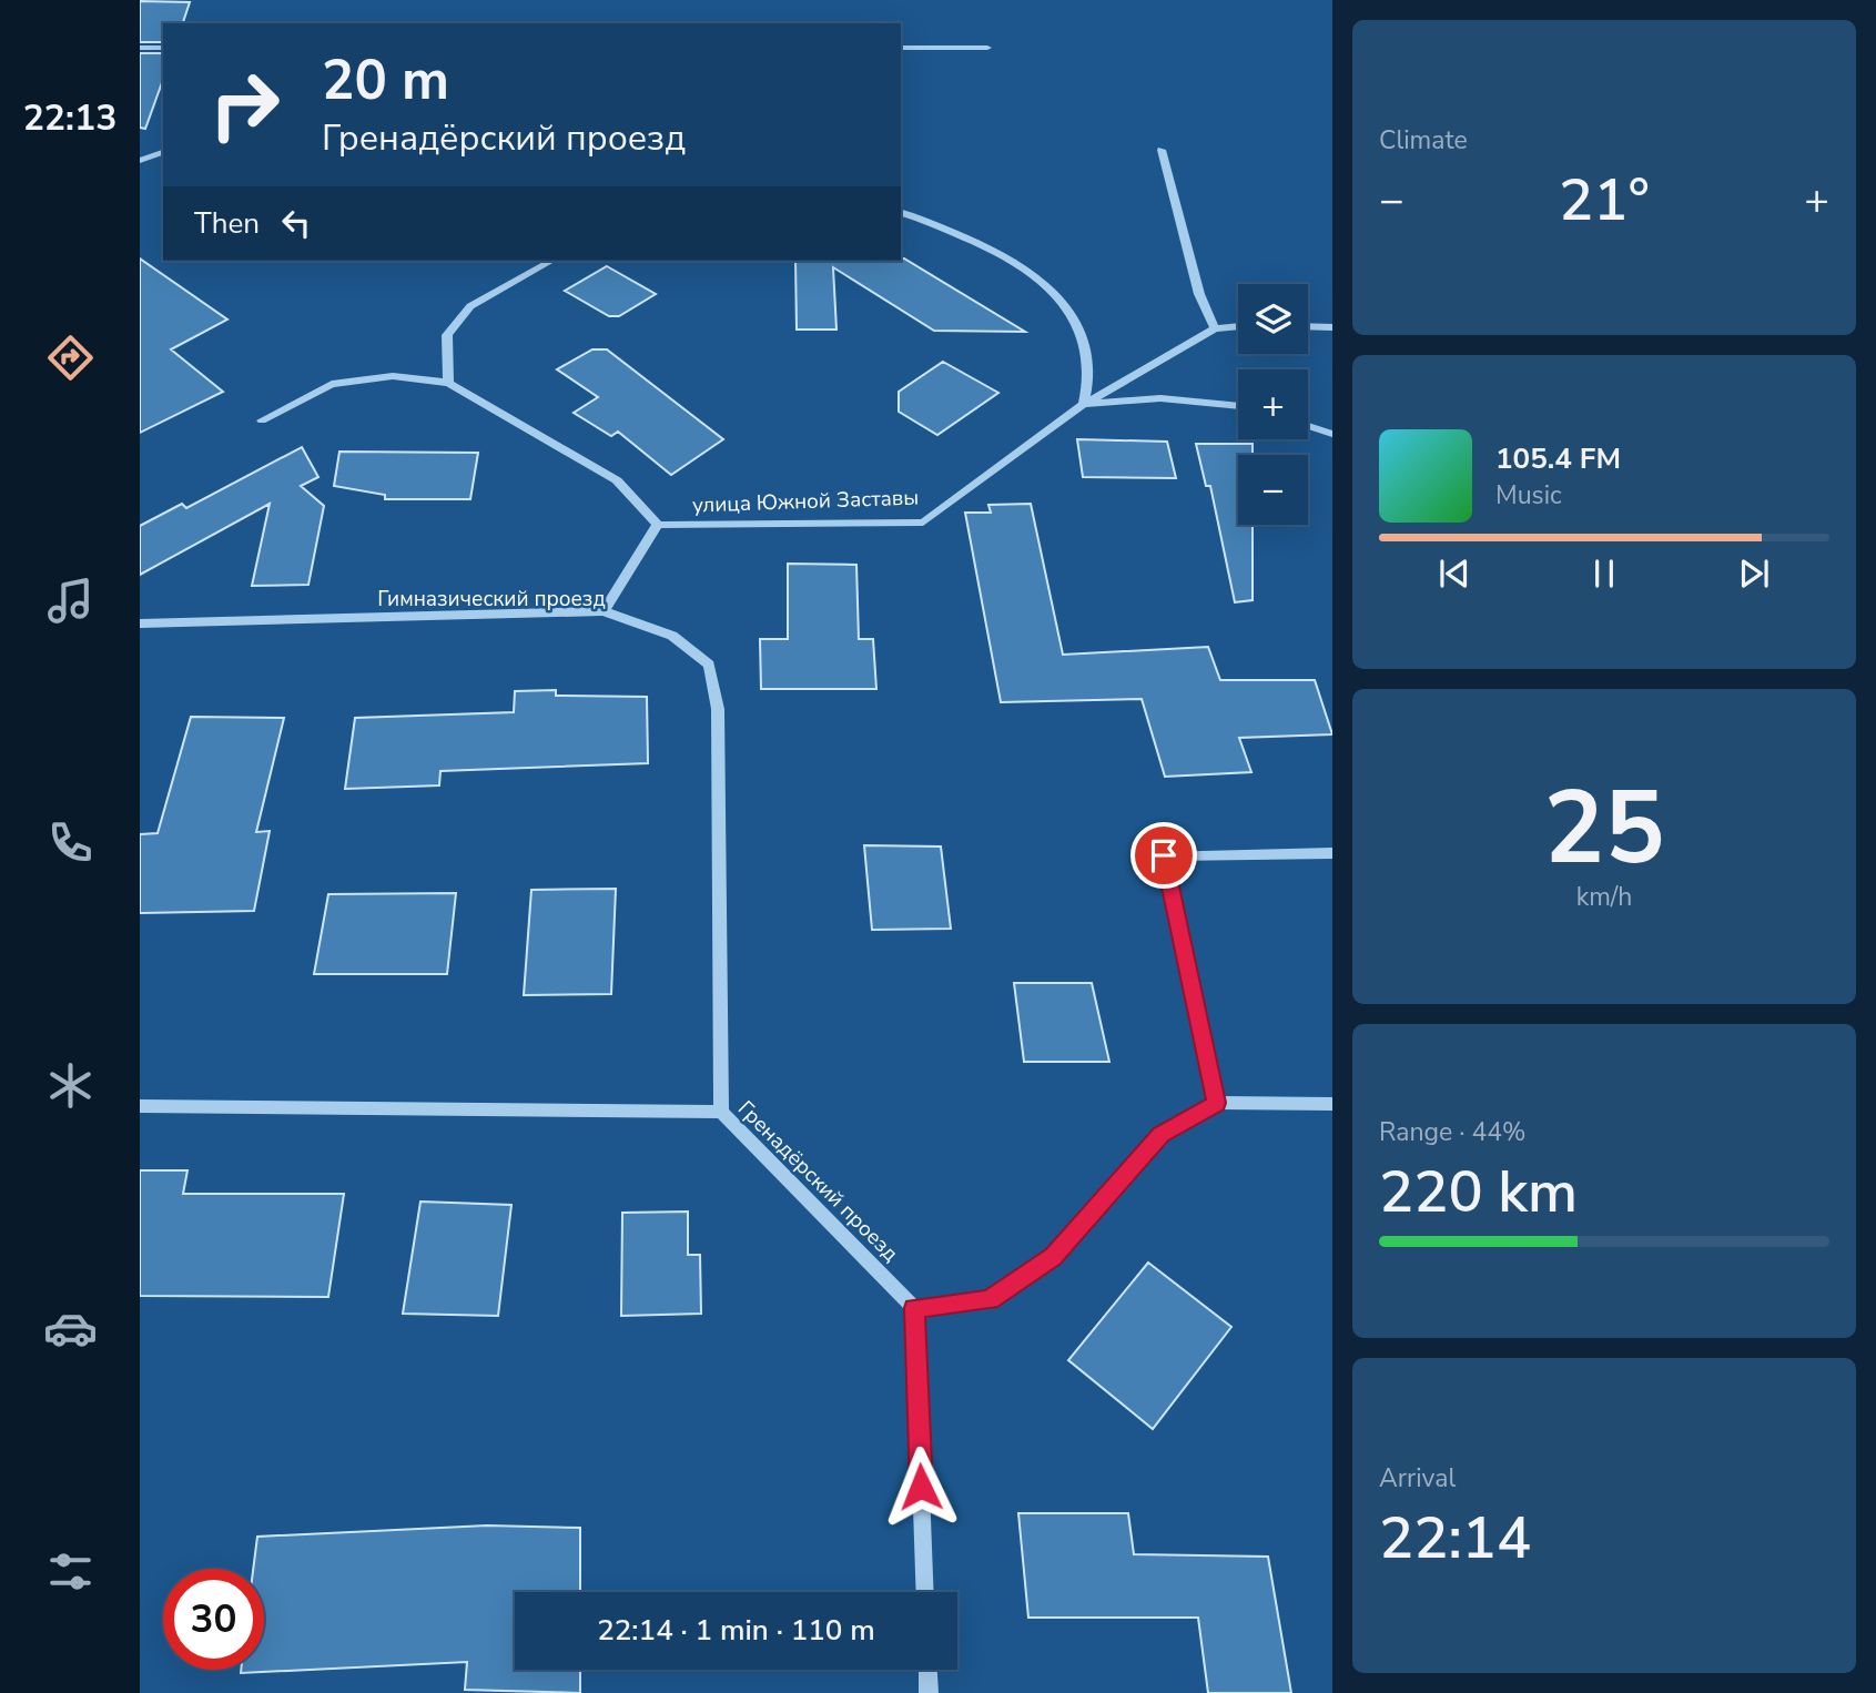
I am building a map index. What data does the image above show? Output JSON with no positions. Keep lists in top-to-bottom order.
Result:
{
  "streets": {
    "street": ["улица Южной Заставы", "Гимназический проезд", "Гренадёрский проезд"]
  },
  "crossings": [
    ["Гимназический проезд", "Гренадёрский проезд"]
  ],
  "page": {
    "tabs": "22:13",
    "tile": [
      "Climate",
      ["25", "km/h"],
      ["Range · 44%", "220 km"],
      ["Arrival", "22:14"]
    ],
    "turn": ["20 m", "Гренадёрский проезд"],
    "heat": ["−", "21°", "+"],
    "then": "Then",
    "map_buttons": ["+", "−"],
    "song": ["105.4 FM", "Music"],
    "limit": "30",
    "trip": "22:14 · 1 min · 110 m"
  }
}
